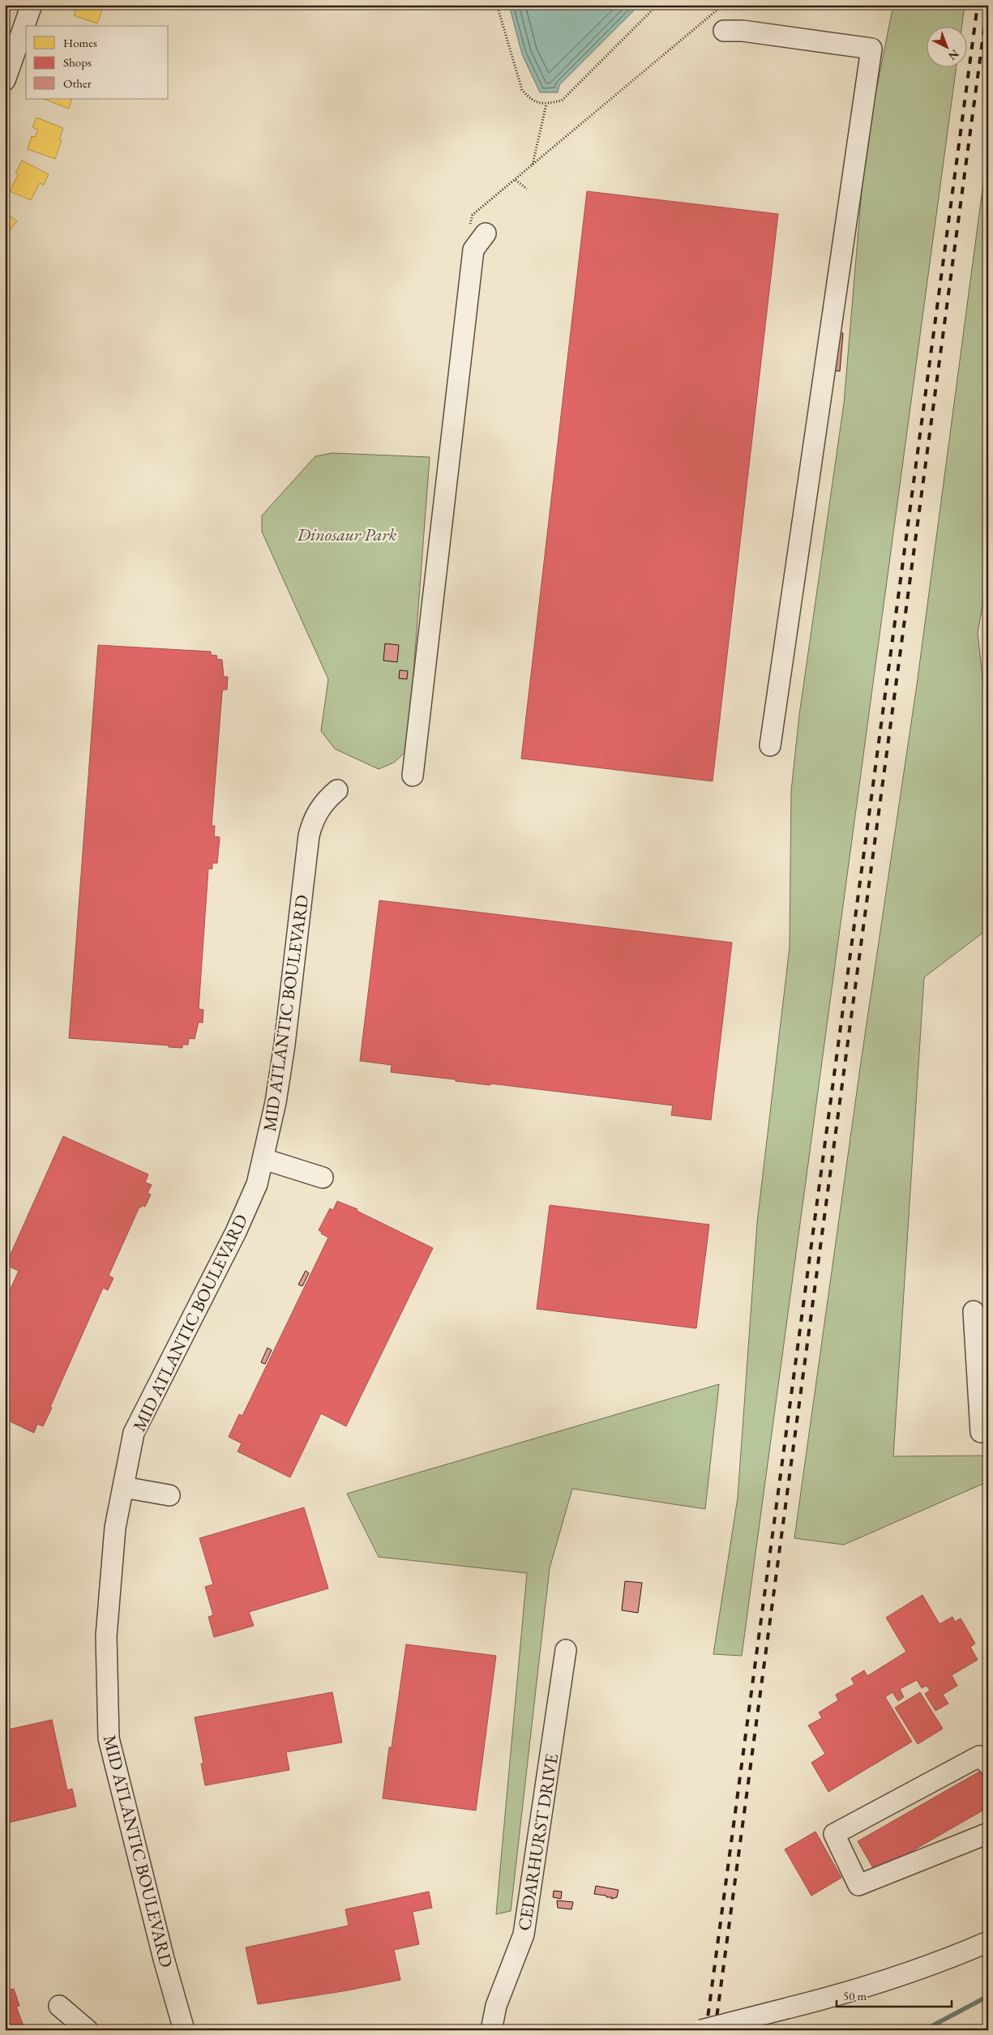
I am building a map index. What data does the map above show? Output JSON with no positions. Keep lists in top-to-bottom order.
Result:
{
  "streets": {
    "street": ["MID ATLANTIC BOULEVARD", "CEDARHURST DRIVE"]
  },
  "parks": ["Dinosaur Park"],
  "legend": ["Homes", "Shops", "Other"],
  "scale_bar": "50 m",
  "north": "bottom right"
}
